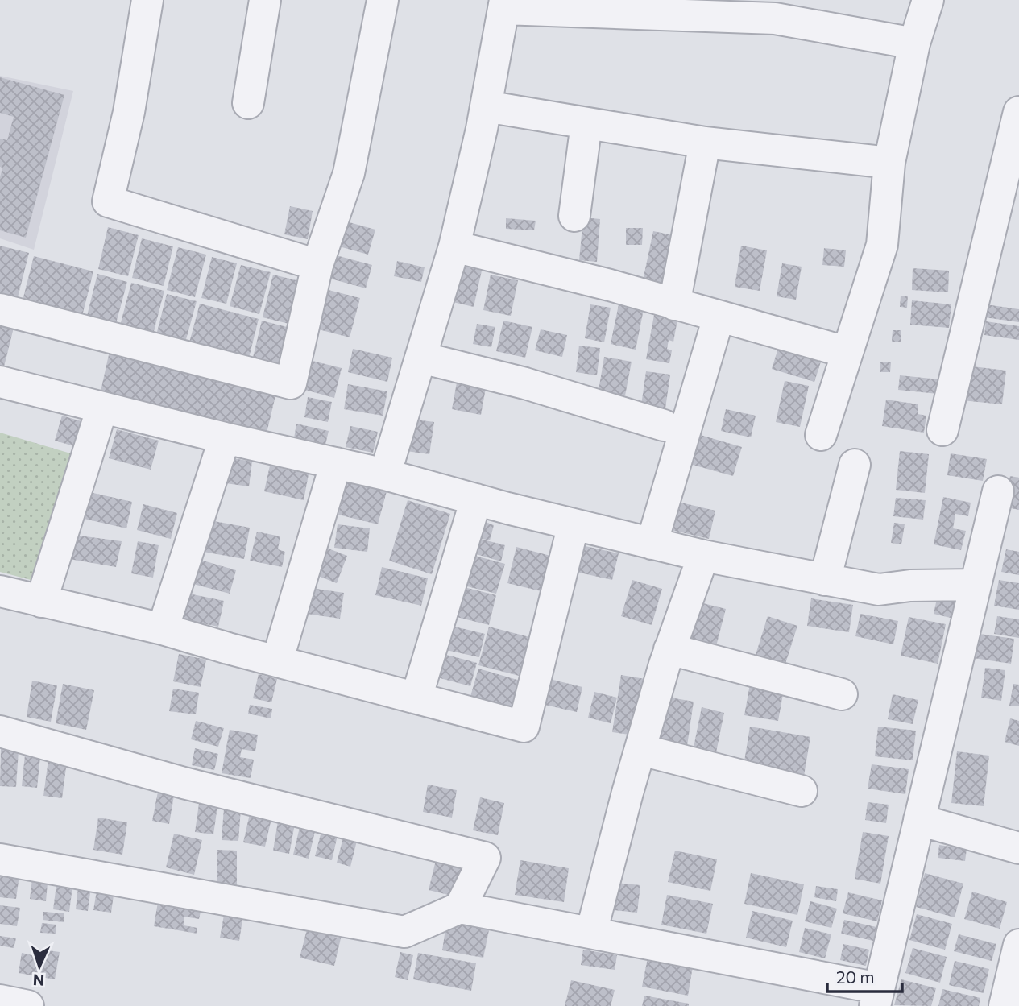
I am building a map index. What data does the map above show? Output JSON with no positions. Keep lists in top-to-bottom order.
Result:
{
  "scale_bar": "20 m",
  "north": "bottom"
}
